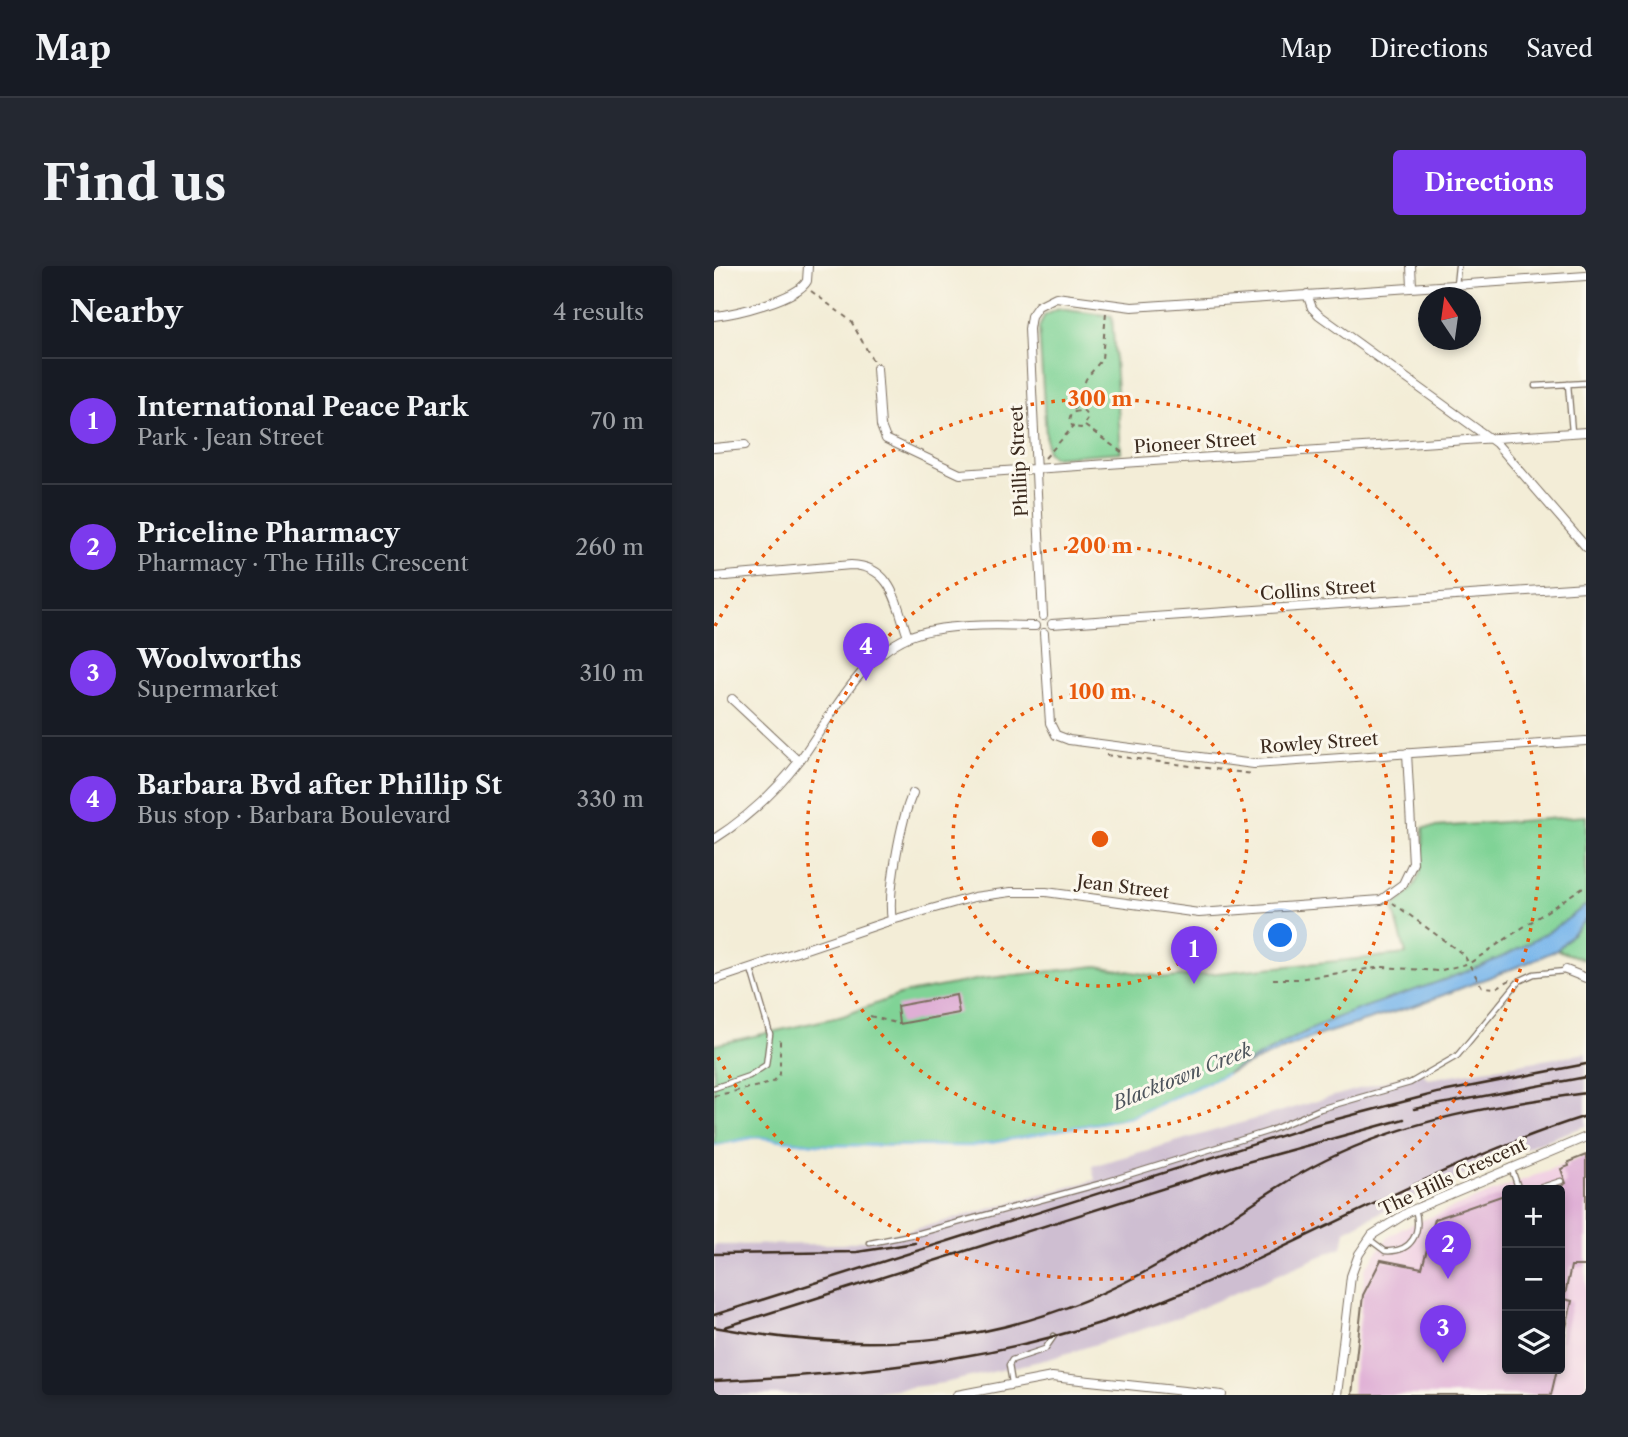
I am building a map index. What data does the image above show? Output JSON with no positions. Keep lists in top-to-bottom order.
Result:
{
  "streets": {
    "street": [
      "Pioneer Street",
      "Phillip Street",
      "Collins Street",
      "Rowley Street",
      "Jean Street",
      "The Hills Crescent"
    ]
  },
  "crossings": [
    ["Pioneer Street", "Phillip Street"],
    ["Phillip Street", "Collins Street"],
    ["Phillip Street", "Rowley Street"],
    ["Collins Street", "Rowley Street"]
  ],
  "water": ["Blacktown Creek"],
  "north": "top",
  "page": {
    "header": "Map",
    "nav": ["Map", "Directions", "Saved"],
    "buttons": "Directions",
    "title": "Find us",
    "heading": ["Nearby", "4 results"],
    "list": [
      {
        "mark": "1",
        "name": "International Peace Park",
        "note": "Park · Jean Street",
        "value": "70 m"
      },
      {
        "mark": "2",
        "name": "Priceline Pharmacy",
        "note": "Pharmacy · The Hills Crescent",
        "value": "260 m"
      },
      {
        "mark": "3",
        "name": "Woolworths",
        "note": "Supermarket",
        "value": "310 m"
      },
      {
        "mark": "4",
        "name": "Barbara Bvd after Phillip St",
        "note": "Bus stop · Barbara Boulevard",
        "value": "330 m"
      }
    ],
    "pins": [
      "4",
      "1",
      "2",
      "3"
    ],
    "map_buttons": ["+", "−"]
  },
  "rings": ["300 m", "200 m", "100 m"]
}
